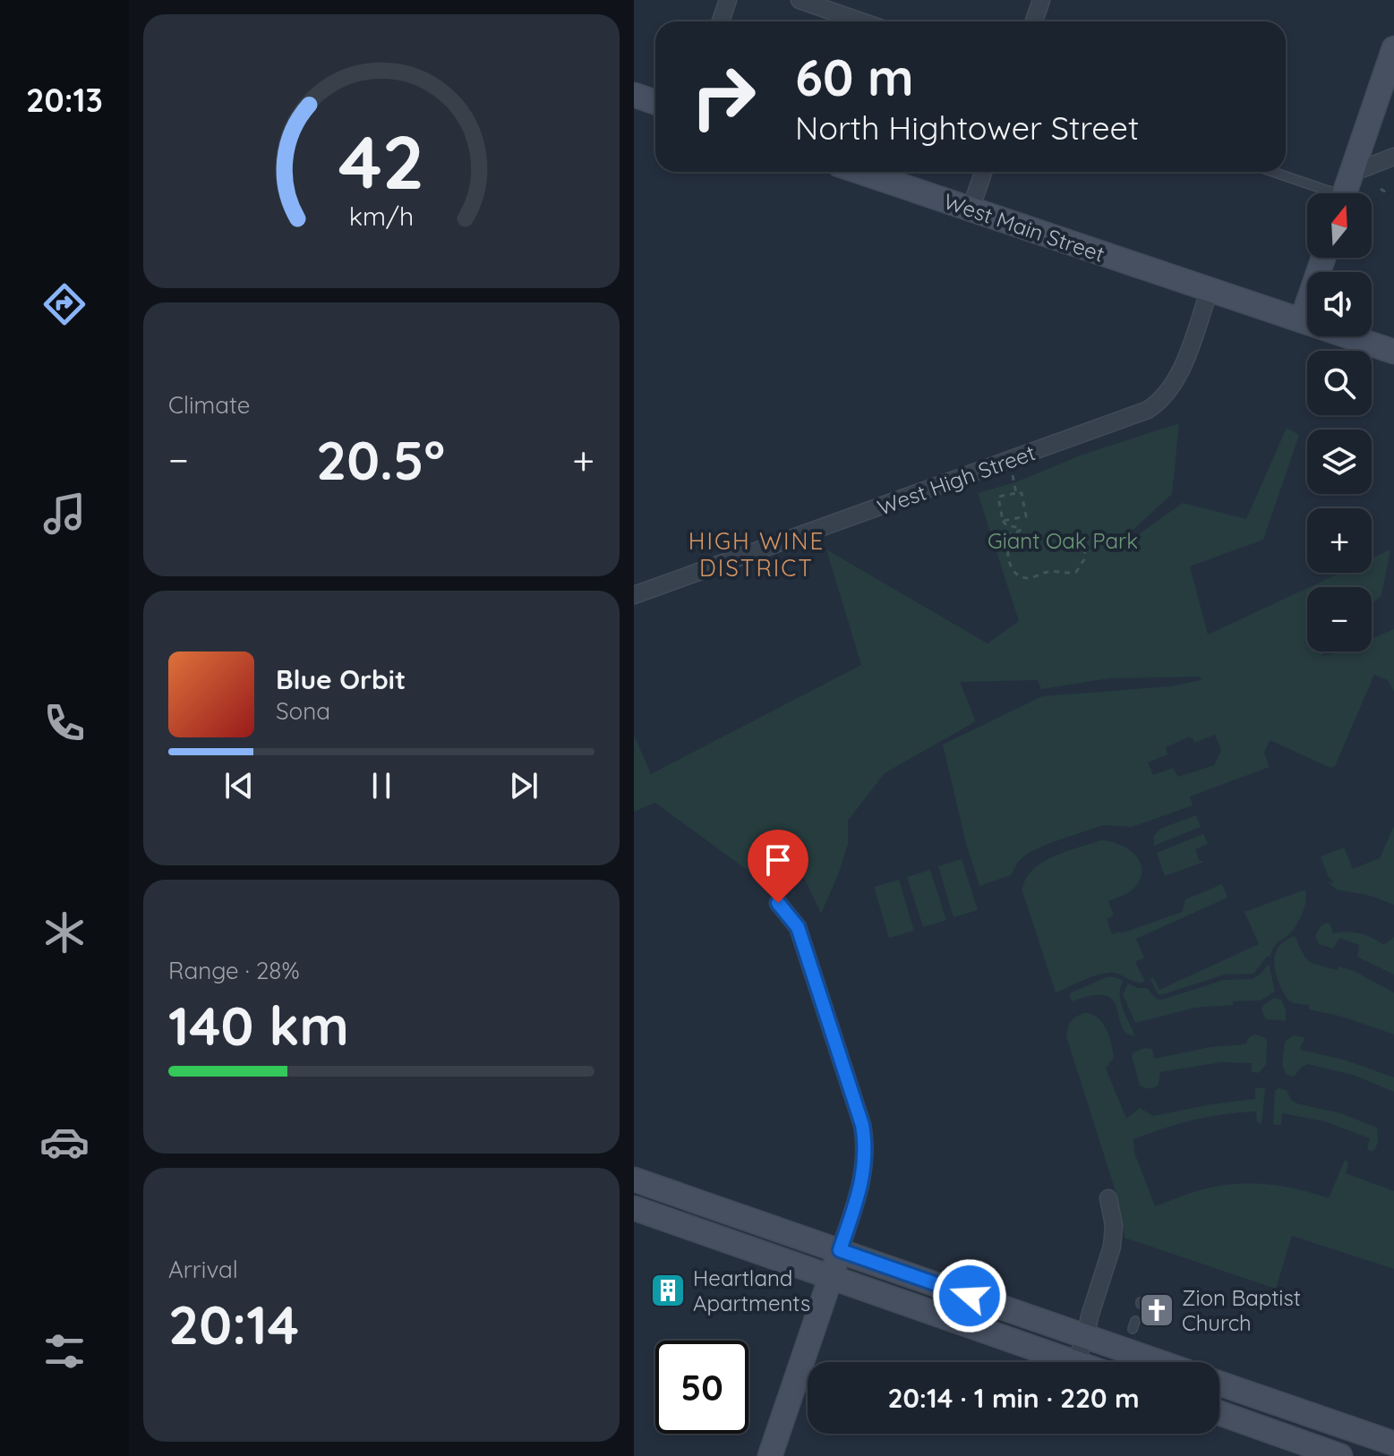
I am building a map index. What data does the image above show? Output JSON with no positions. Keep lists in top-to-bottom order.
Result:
{
  "streets": {
    "main road": ["West Main Street"],
    "street": ["West High Street"]
  },
  "crossings": [
    ["West Main Street", "West High Street"]
  ],
  "districts": ["HIGH WINE DISTRICT"],
  "parks": ["Giant Oak Park"],
  "places": {
    "building": ["Heartland Apartments"],
    "church": ["Zion Baptist Church"]
  },
  "north": "top",
  "page": {
    "tabs": "20:13",
    "turn": ["60 m", "North Hightower Street"],
    "map_buttons": ["+", "−"],
    "tile": [
      "Climate",
      ["Range · 28%", "140 km"],
      ["Arrival", "20:14"]
    ],
    "heat": ["−", "20.5°", "+"],
    "song": ["Blue Orbit", "Sona"],
    "limit": "50",
    "trip": "20:14 · 1 min · 220 m",
    "gauge": ["42", "km/h"]
  }
}
